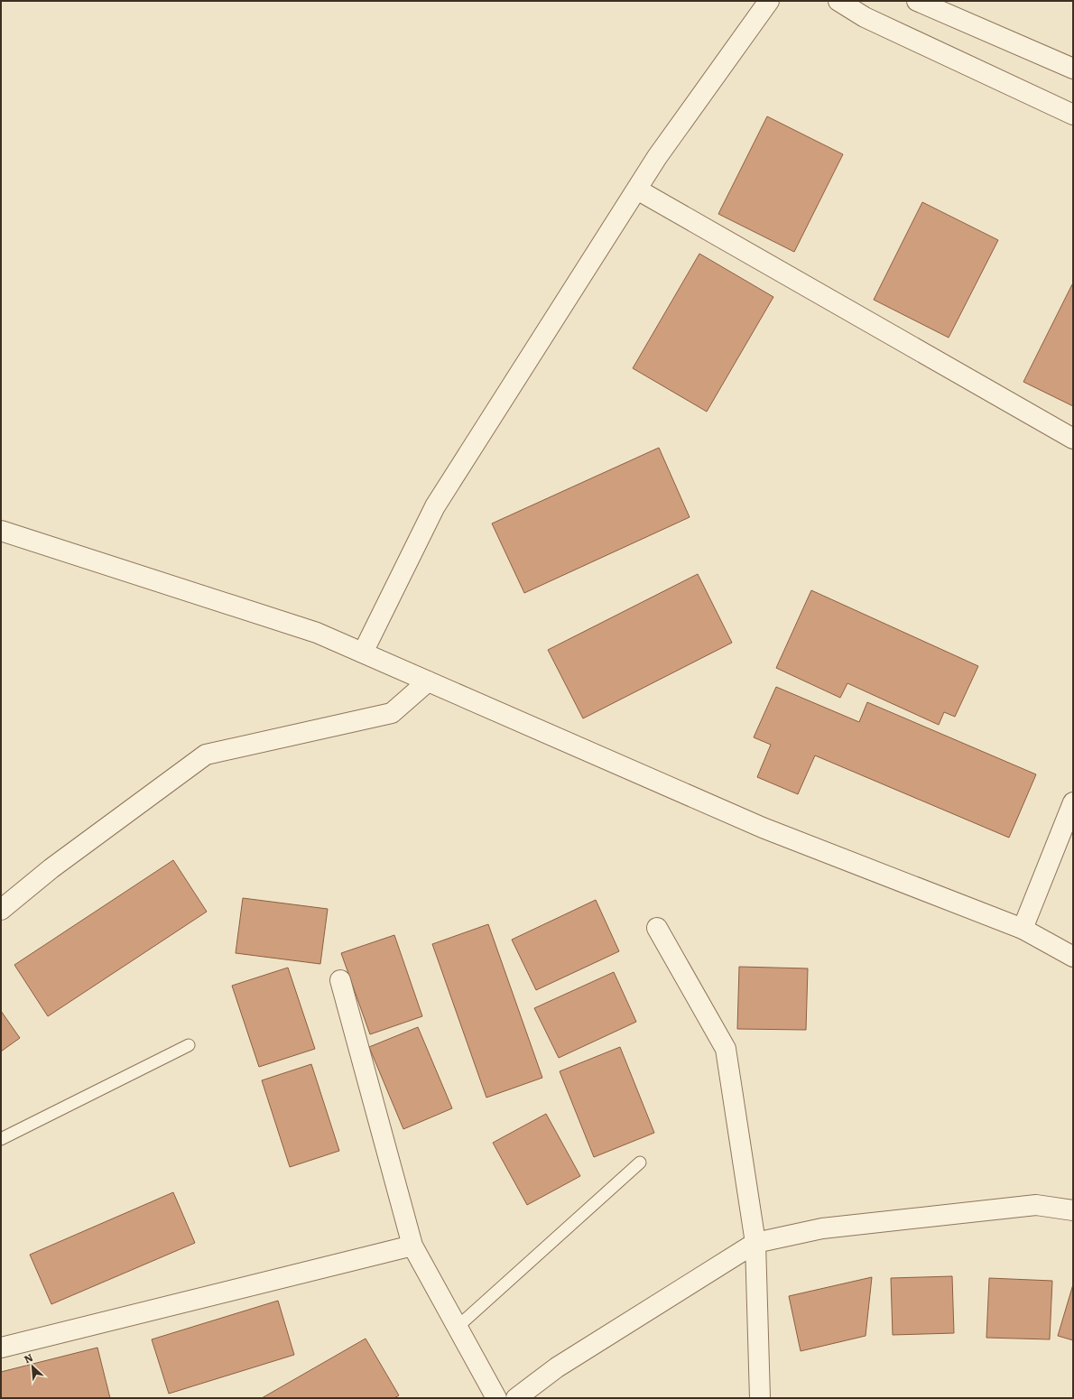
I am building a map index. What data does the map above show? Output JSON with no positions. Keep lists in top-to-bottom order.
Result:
{
  "north": "top left"
}
